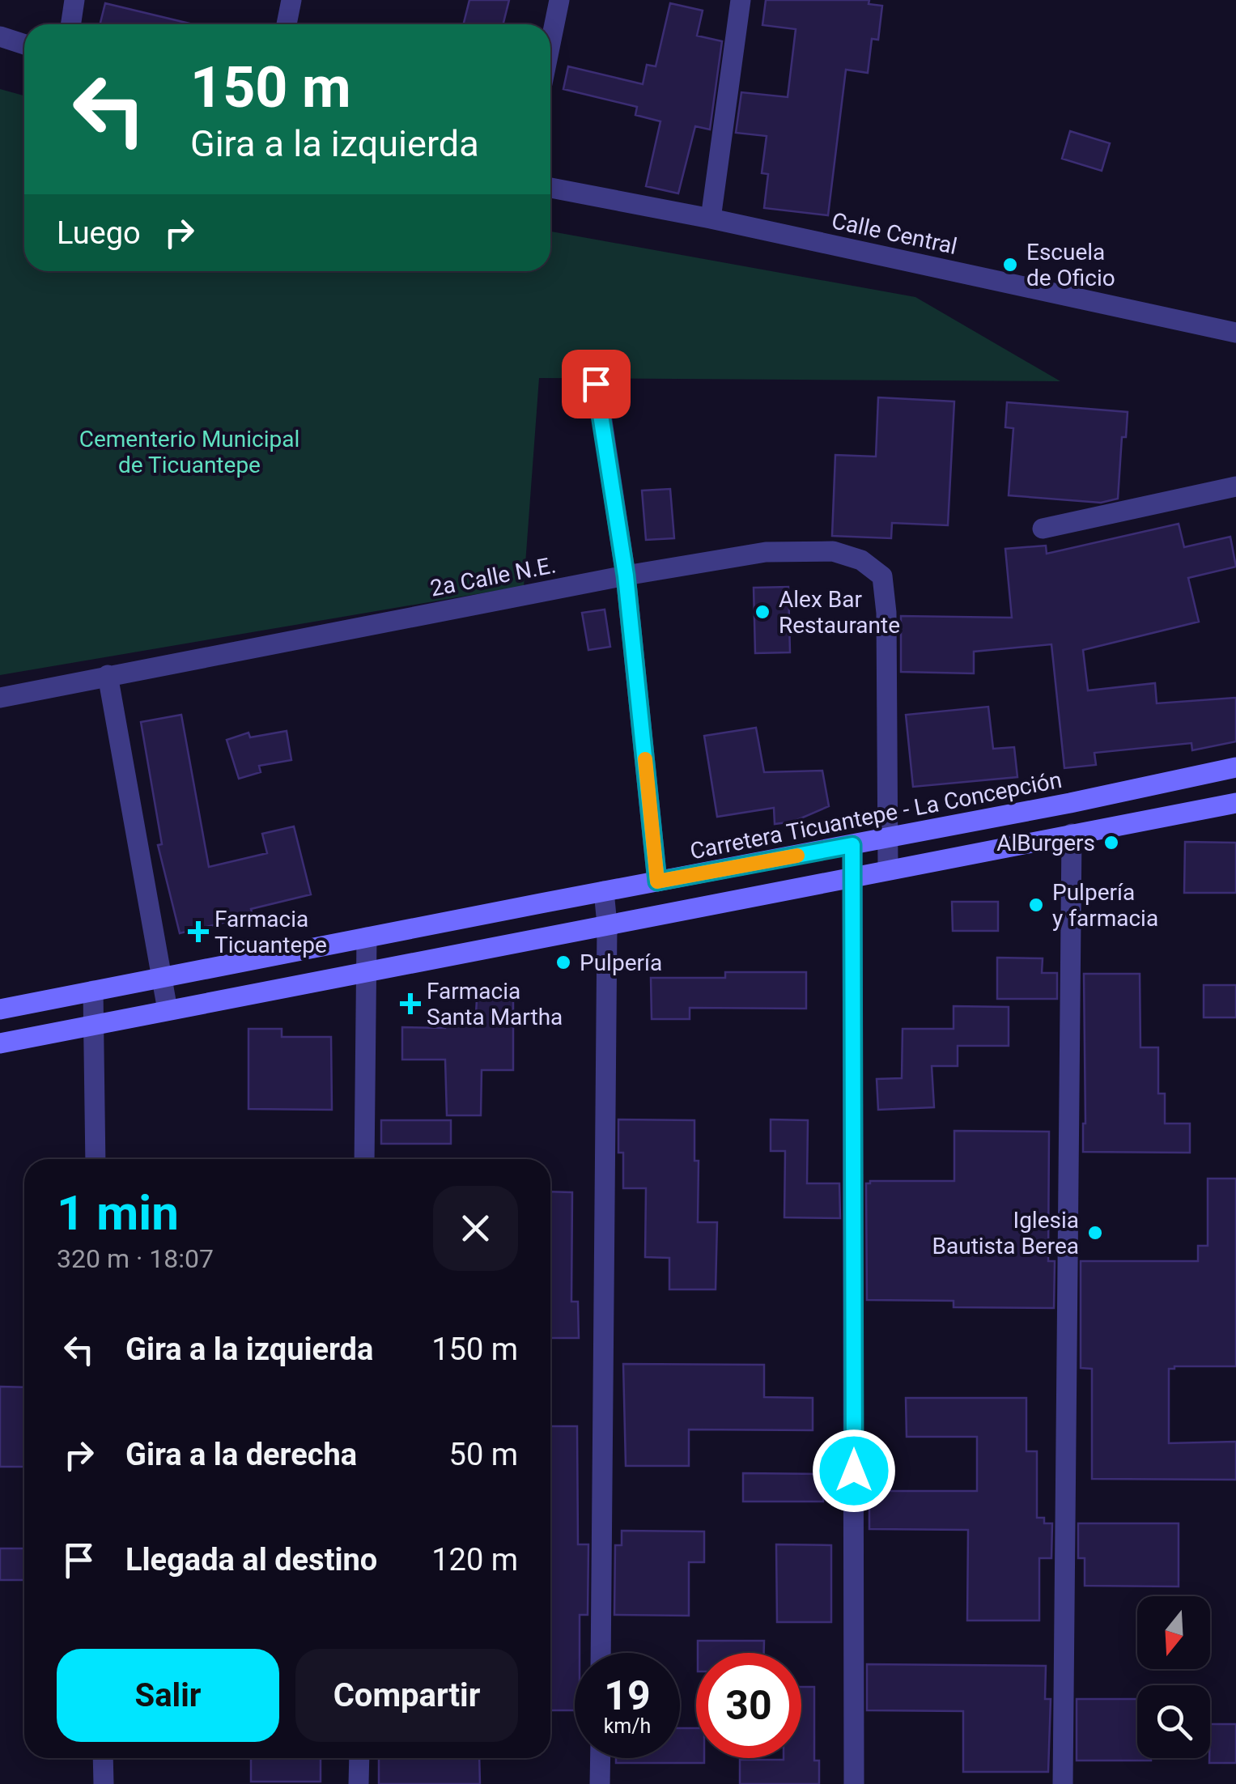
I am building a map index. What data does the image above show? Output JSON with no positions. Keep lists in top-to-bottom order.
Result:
{
  "streets": {
    "main road": ["Carretera Ticuantepe - La Concepción"],
    "street": ["Calle Central", "2a Calle N.E."]
  },
  "crossings": [
    ["2a Calle N.E.", "Carretera Ticuantepe - La Concepción"]
  ],
  "parks": ["Cementerio Municipal de Ticuantepe"],
  "places": {
    "other": [
      "Escuela de Oficio",
      "Alex Bar Restaurante",
      "AlBurgers",
      "Pulpería y farmacia",
      "Pulpería",
      "Iglesia Bautista Berea"
    ],
    "health": ["Farmacia Ticuantepe", "Farmacia Santa Martha"]
  },
  "north": "bottom",
  "page": {
    "turn": ["150 m", "Gira a la izquierda"],
    "then": "Luego",
    "heading": ["1 min", "320 m · 18:07"],
    "list": [
      {
        "name": "Gira a la izquierda",
        "value": "150 m"
      },
      {
        "name": "Gira a la derecha",
        "value": "50 m"
      },
      {
        "name": "Llegada al destino",
        "value": "120 m"
      }
    ],
    "buttons": ["Salir", "Compartir"],
    "speed": "19 km/h",
    "limit": "30"
  }
}
